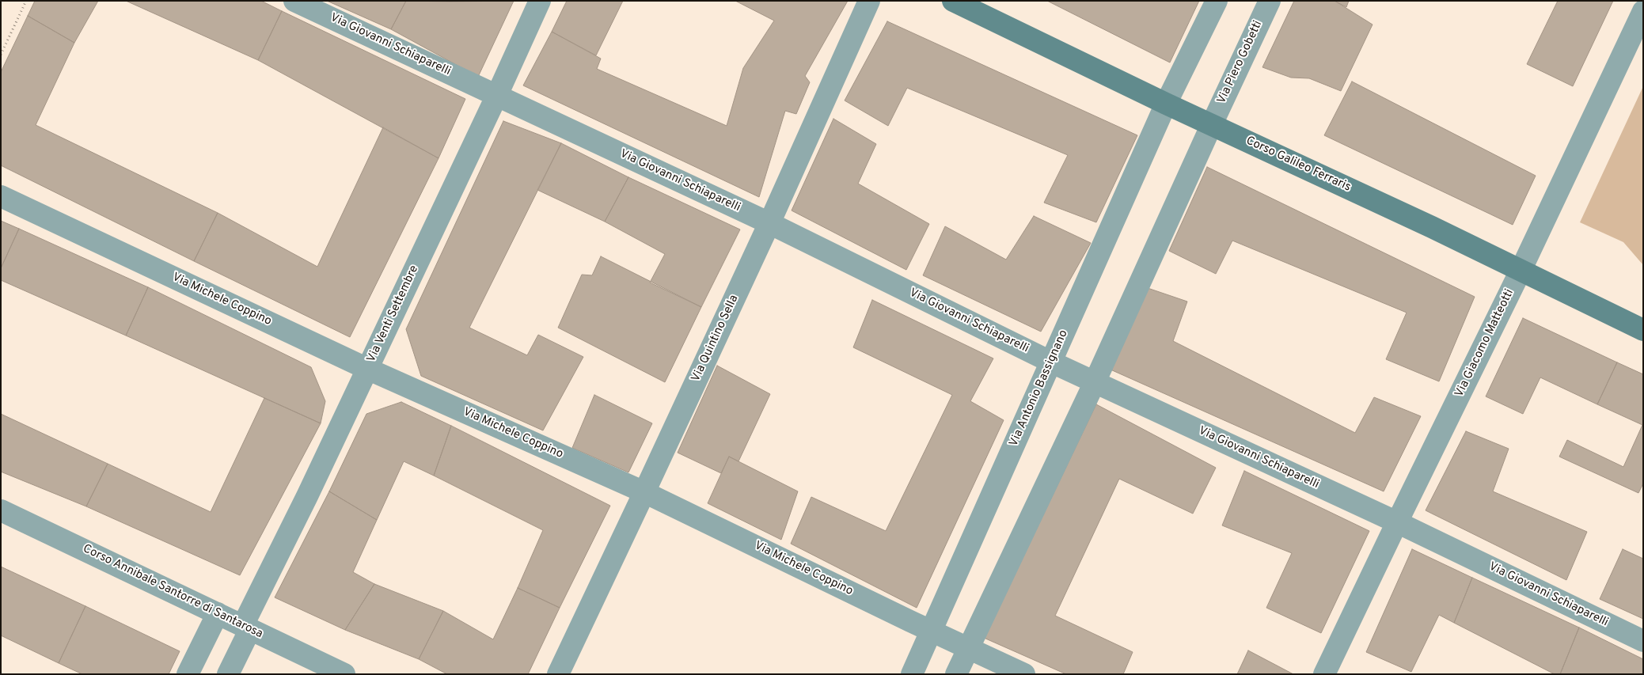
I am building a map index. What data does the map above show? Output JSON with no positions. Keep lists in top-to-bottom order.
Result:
{
  "streets": {
    "street": [
      "Via Giovanni Schiaparelli",
      "Via Piero Gobetti",
      "Corso Galileo Ferraris",
      "Via Michele Coppino",
      "Via Venti Settembre",
      "Via Quintino Sella",
      "Via Giacomo Matteotti",
      "Via Antonio Bassignano",
      "Corso Annibale Santorre di Santarosa"
    ]
  },
  "crossings": [
    ["Via Giovanni Schiaparelli", "Via Venti Settembre"],
    ["Via Giovanni Schiaparelli", "Via Quintino Sella"],
    ["Via Giovanni Schiaparelli", "Via Giacomo Matteotti"],
    ["Via Giovanni Schiaparelli", "Via Antonio Bassignano"],
    ["Via Piero Gobetti", "Corso Galileo Ferraris"],
    ["Corso Galileo Ferraris", "Via Giacomo Matteotti"],
    ["Corso Galileo Ferraris", "Via Antonio Bassignano"],
    ["Via Michele Coppino", "Via Venti Settembre"],
    ["Via Michele Coppino", "Via Quintino Sella"],
    ["Via Michele Coppino", "Via Antonio Bassignano"],
    ["Via Venti Settembre", "Corso Annibale Santorre di Santarosa"]
  ]
}
